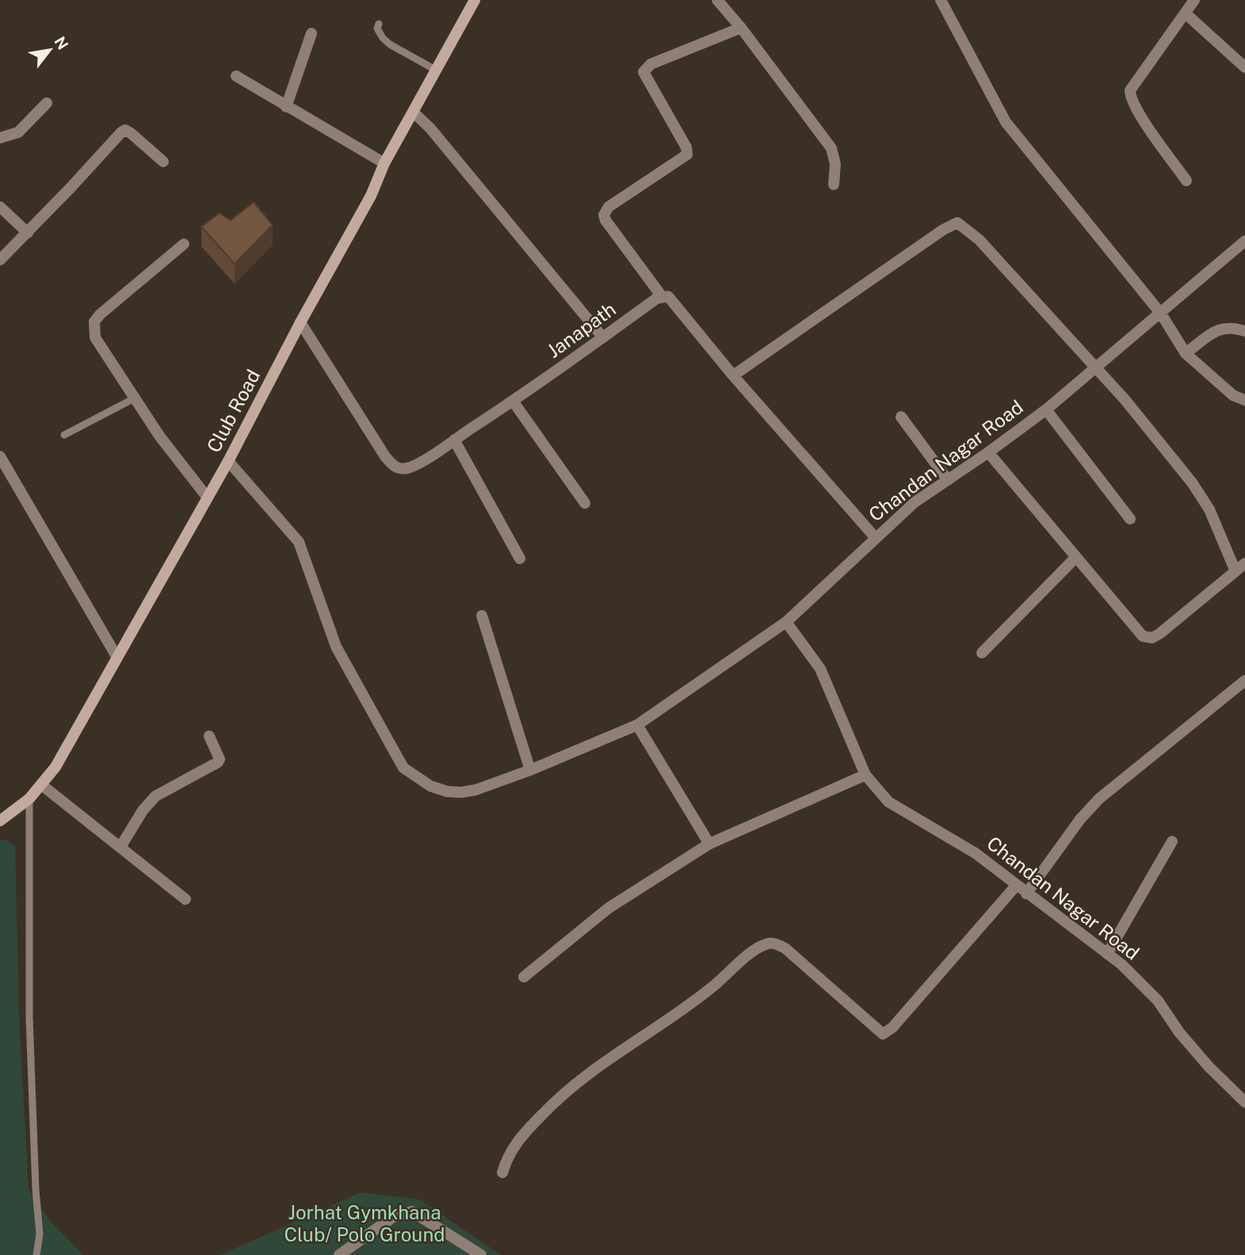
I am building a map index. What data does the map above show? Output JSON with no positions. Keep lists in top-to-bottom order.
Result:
{
  "streets": {
    "street": ["Janapath", "Club Road", "Chandan Nagar Road"]
  },
  "crossings": [
    ["Janapath", "Club Road"]
  ],
  "parks": ["Jorhat Gymkhana Club/ Polo Ground"],
  "north": "top right"
}
